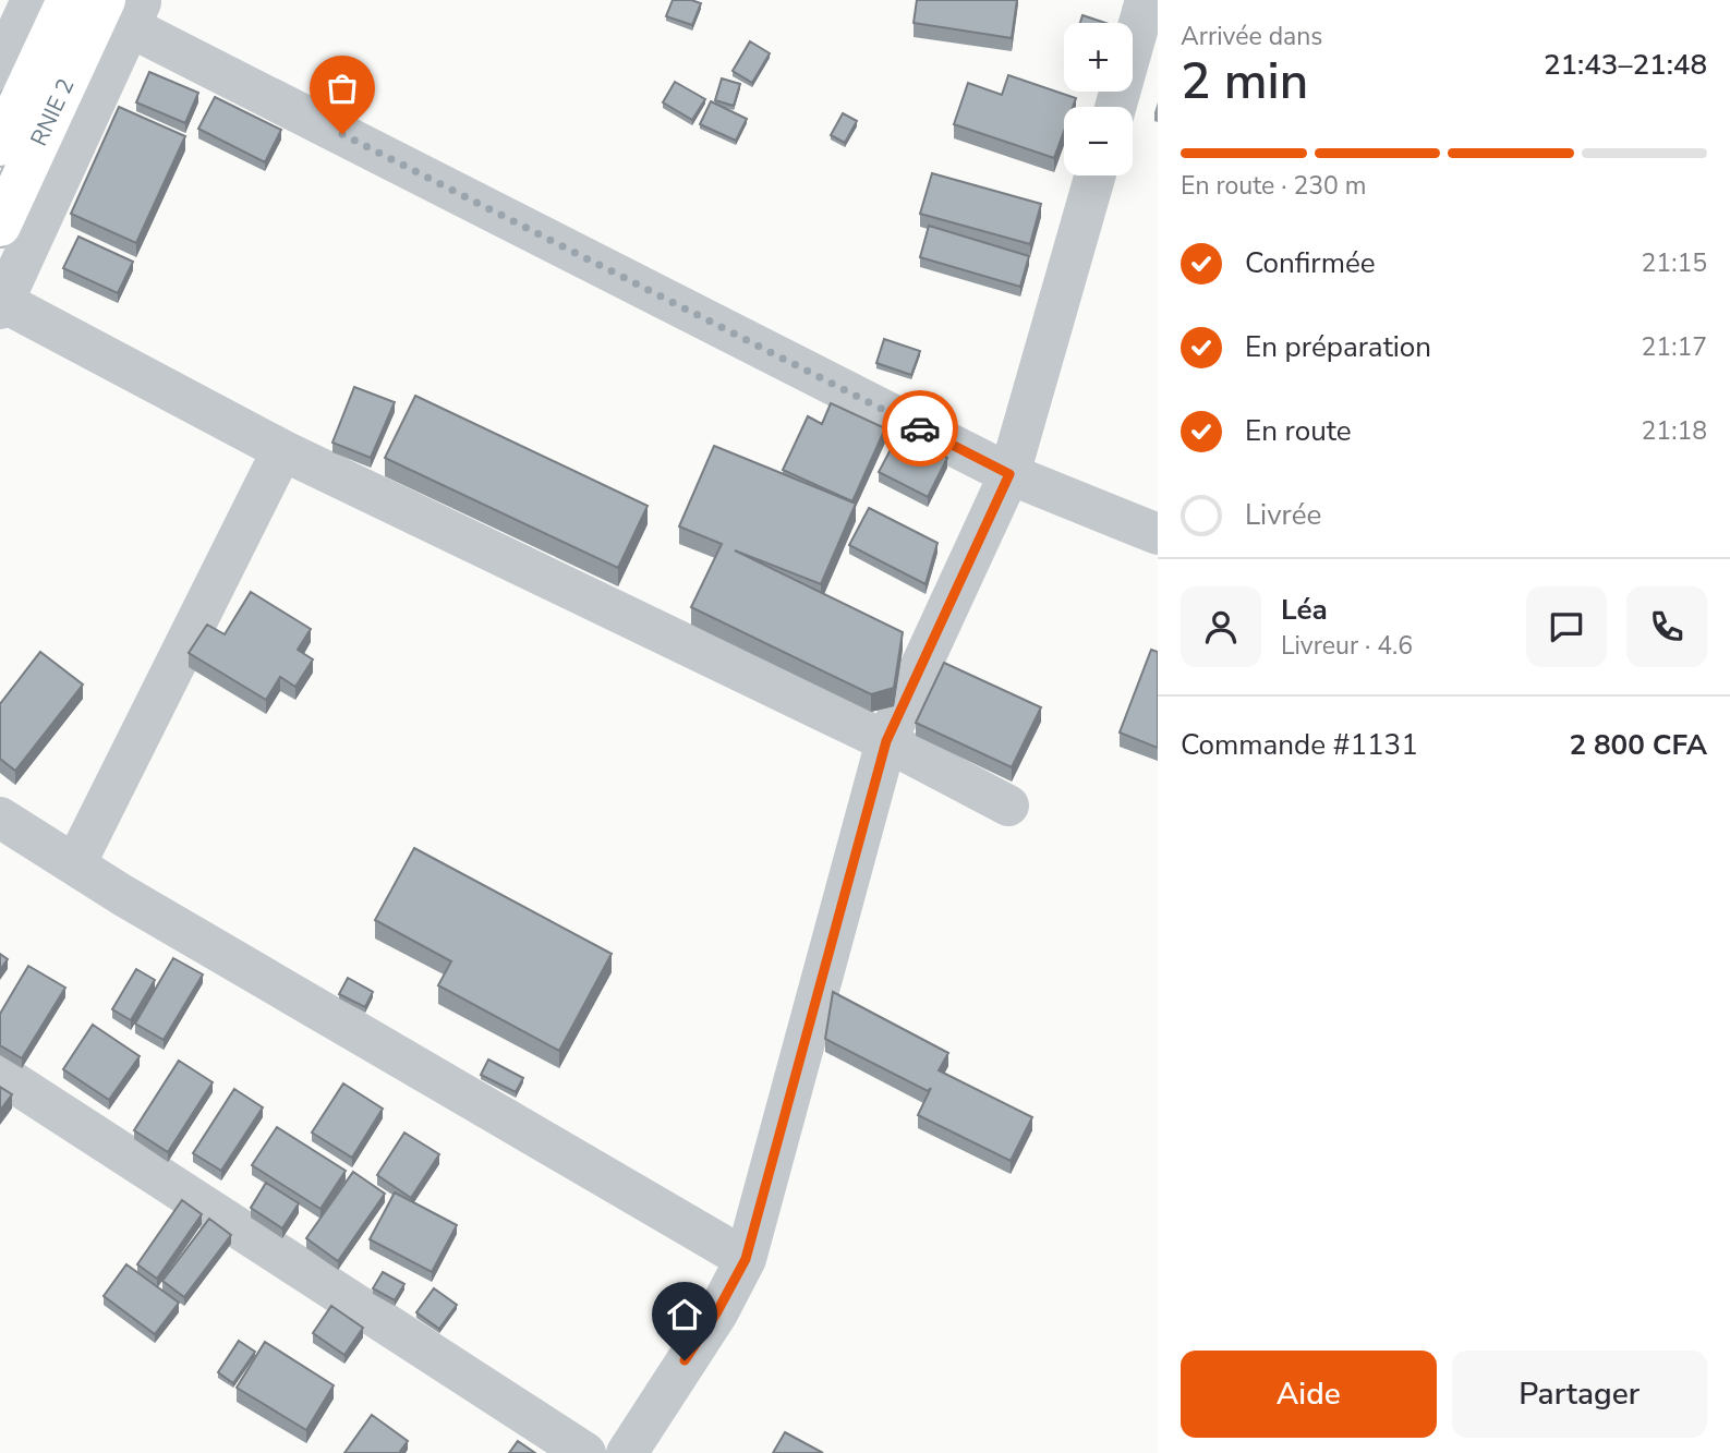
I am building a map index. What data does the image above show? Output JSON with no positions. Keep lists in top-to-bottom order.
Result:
{
  "streets": {
    "highway": ["RNIE 2"]
  },
  "page": {
    "heading": ["2 min", "Arrivée dans", "21:43–21:48"],
    "panel": [
      "Léa",
      "Livreur · 4.6",
      "Commande #1131",
      "2 800 CFA"
    ],
    "map_buttons": ["+", "−"],
    "bar": "En route · 230 m",
    "list": [
      ["Confirmée", "21:15"],
      ["En préparation", "21:17"],
      ["En route", "21:18"],
      "Livrée"
    ],
    "buttons": ["Aide", "Partager"]
  }
}
